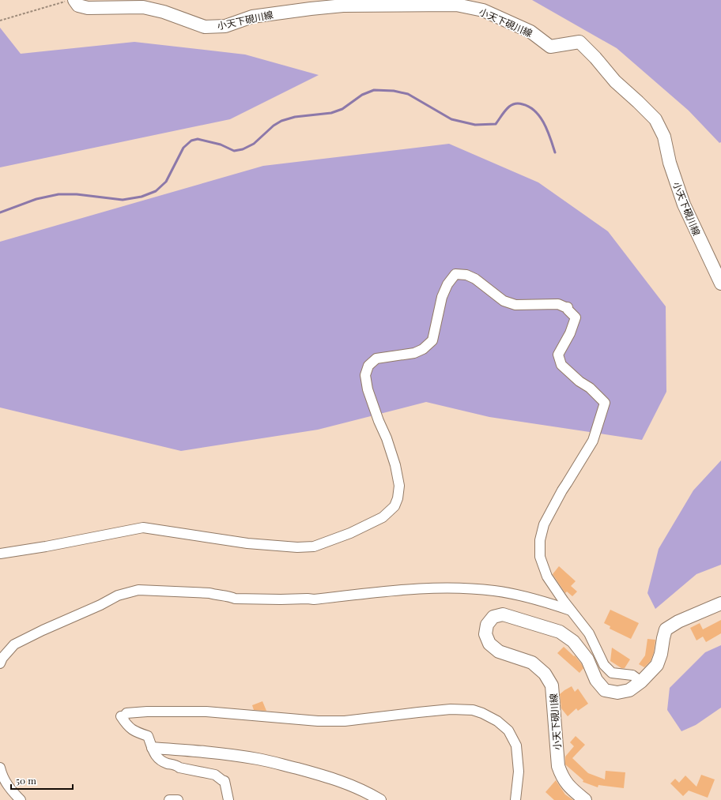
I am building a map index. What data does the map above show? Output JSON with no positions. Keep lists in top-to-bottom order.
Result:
{
  "streets": {
    "main road": ["小天下硯川線"]
  },
  "scale_bar": "50 m"
}
